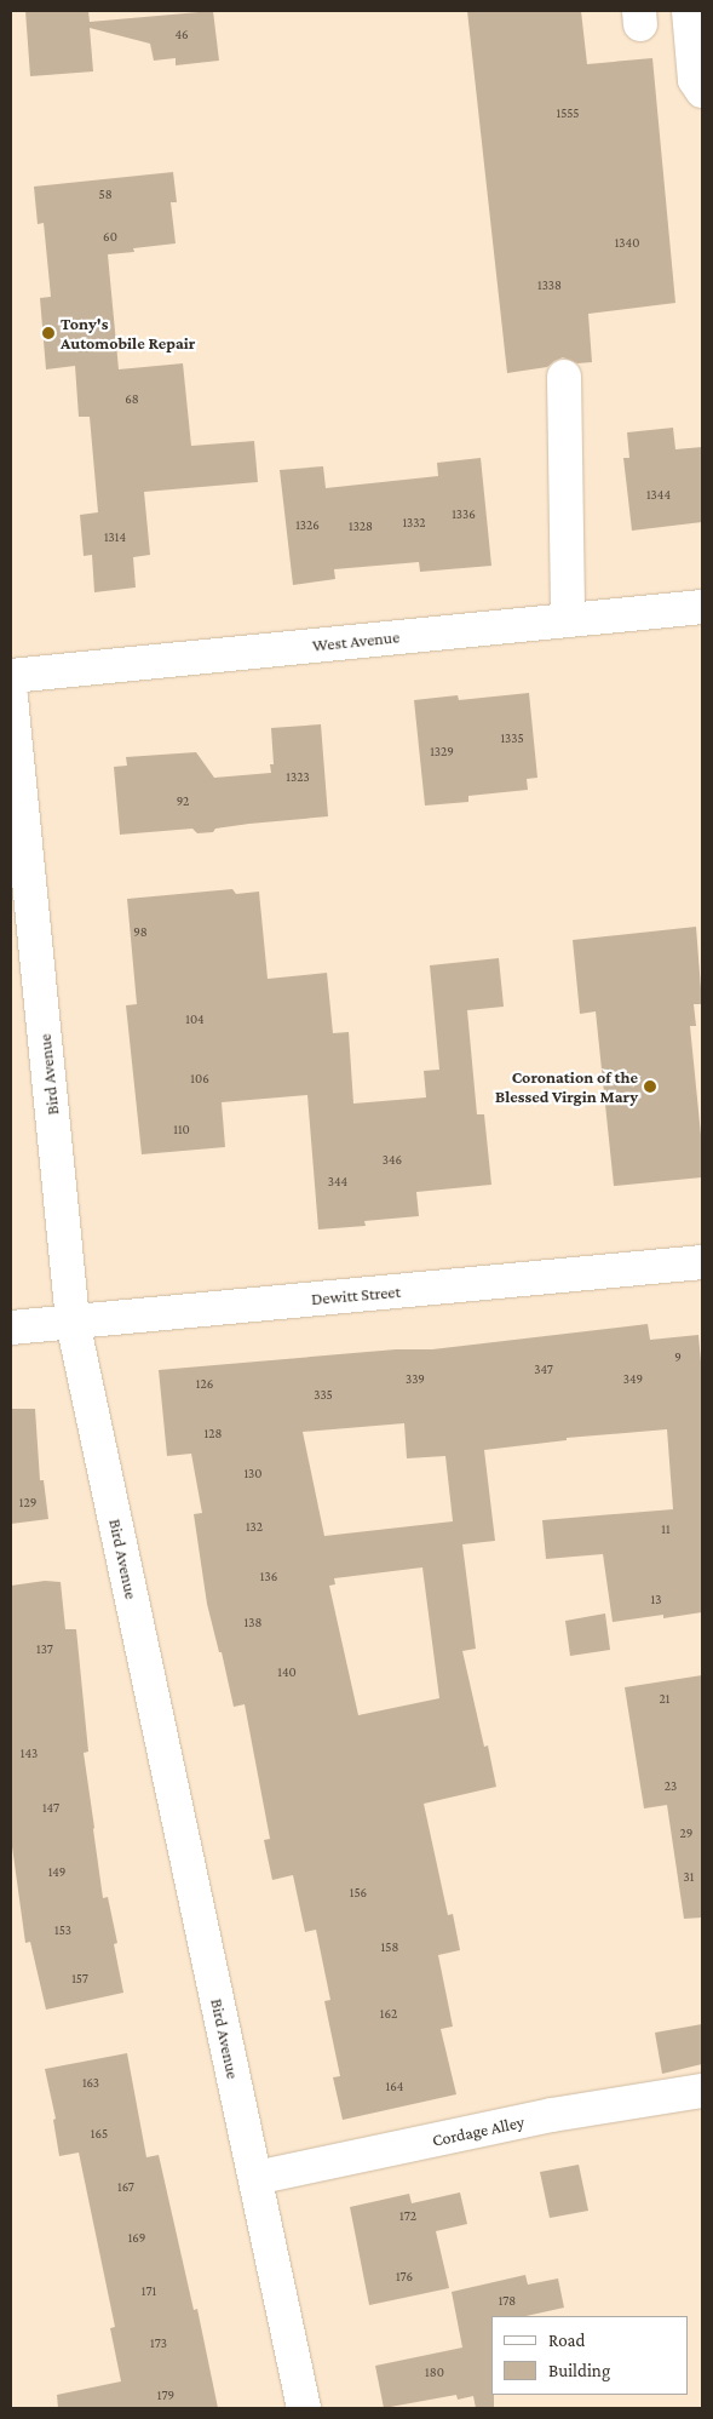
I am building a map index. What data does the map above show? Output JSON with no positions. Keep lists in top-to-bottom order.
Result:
{
  "streets": {
    "street": [
      "West Avenue",
      "Bird Avenue",
      "Dewitt Street",
      "Cordage Alley"
    ]
  },
  "crossings": [
    ["Bird Avenue", "Dewitt Street"],
    ["Bird Avenue", "Cordage Alley"]
  ],
  "places": ["Tony's Automobile Repair", "Coronation of the Blessed Virgin Mary"],
  "house_numbers": [
    "46",
    "1555",
    "58",
    "60",
    "1340",
    "1338",
    "68",
    "1344",
    "1336",
    "1332",
    "1326",
    "1328",
    "1314",
    "1335",
    "1329",
    "1323",
    "92",
    "98",
    "104",
    "106",
    "110",
    "346",
    "344",
    "9",
    "347",
    "339",
    "349",
    "126",
    "335",
    "128",
    "130",
    "129",
    "132",
    "11",
    "136",
    "13",
    "138",
    "137",
    "140",
    "21",
    "143",
    "23",
    "147",
    "29",
    "149",
    "31",
    "156",
    "153",
    "158",
    "157",
    "162",
    "163",
    "164",
    "165",
    "167",
    "172",
    "169",
    "176",
    "171",
    "178",
    "173",
    "180",
    "179"
  ],
  "legend": ["Road", "Building"]
}
